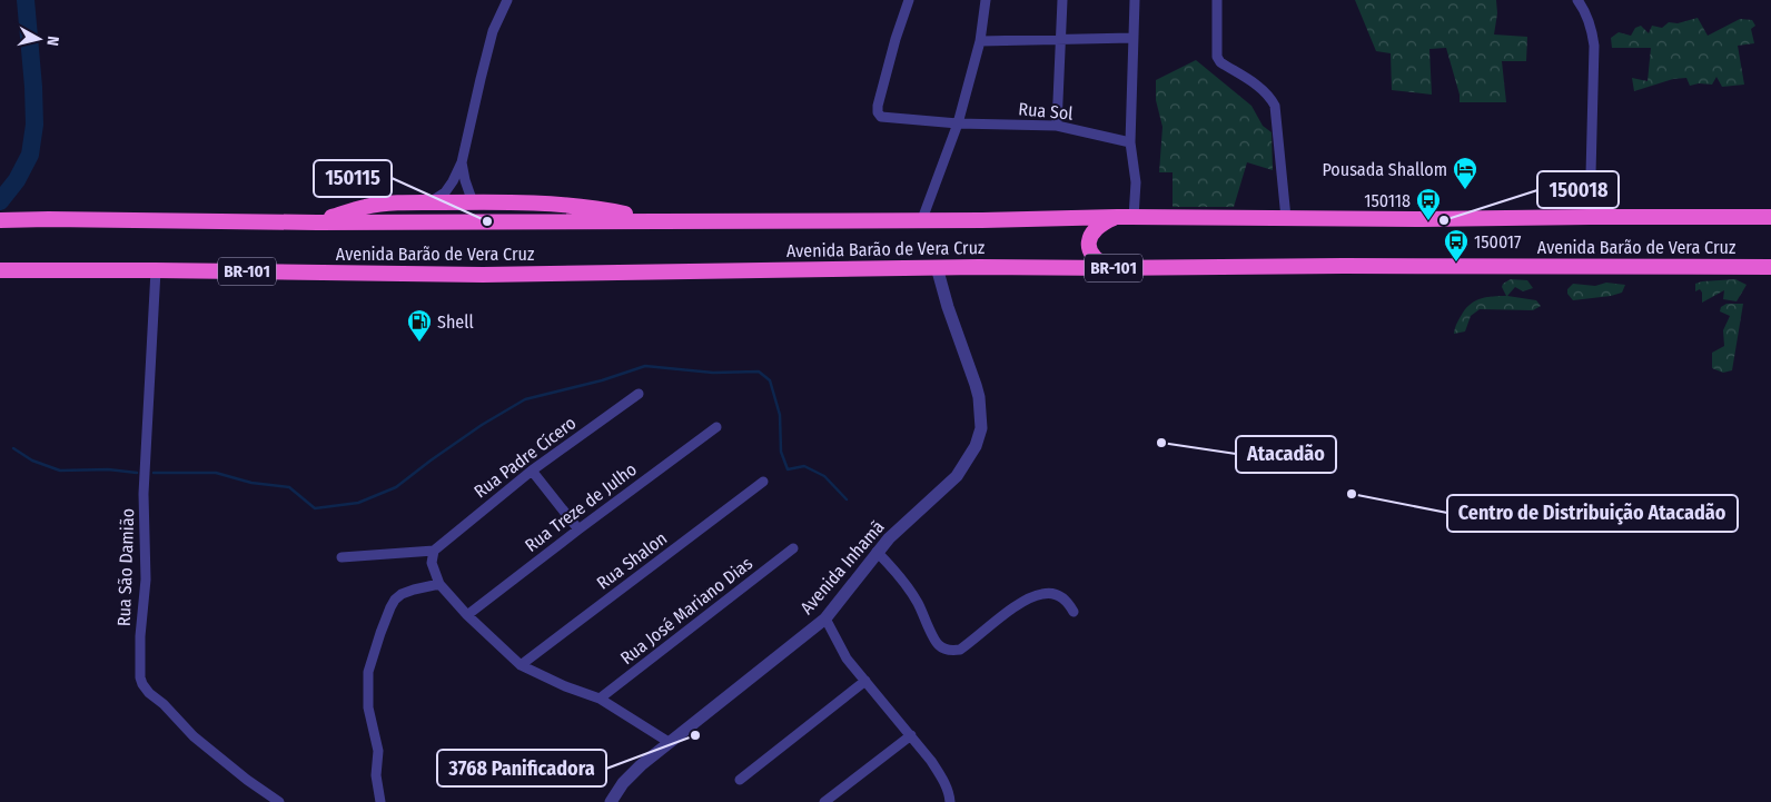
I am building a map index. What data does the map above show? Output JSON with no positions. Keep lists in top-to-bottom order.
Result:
{
  "streets": {
    "highway": ["Avenida Barão de Vera Cruz", "BR-101"],
    "street": [
      "Rua Sol",
      "Rua Padre Cícero",
      "Rua Treze de Julho",
      "Rua Shalon",
      "Rua São Damião",
      "Avenida Inhamã",
      "Rua José Mariano Dias"
    ]
  },
  "crossings": [
    ["Avenida Barão de Vera Cruz", "Rua São Damião"],
    ["Avenida Barão de Vera Cruz", "Avenida Inhamã"]
  ],
  "places": {
    "hotel": ["Pousada Shallom"],
    "other": [
      "150018",
      "150115",
      "Atacadão",
      "Centro de Distribuição Atacadão",
      "3768 Panificadora"
    ],
    "bus stop": ["150118", "150017"],
    "fuel station": ["Shell"]
  },
  "north": "right"
}
